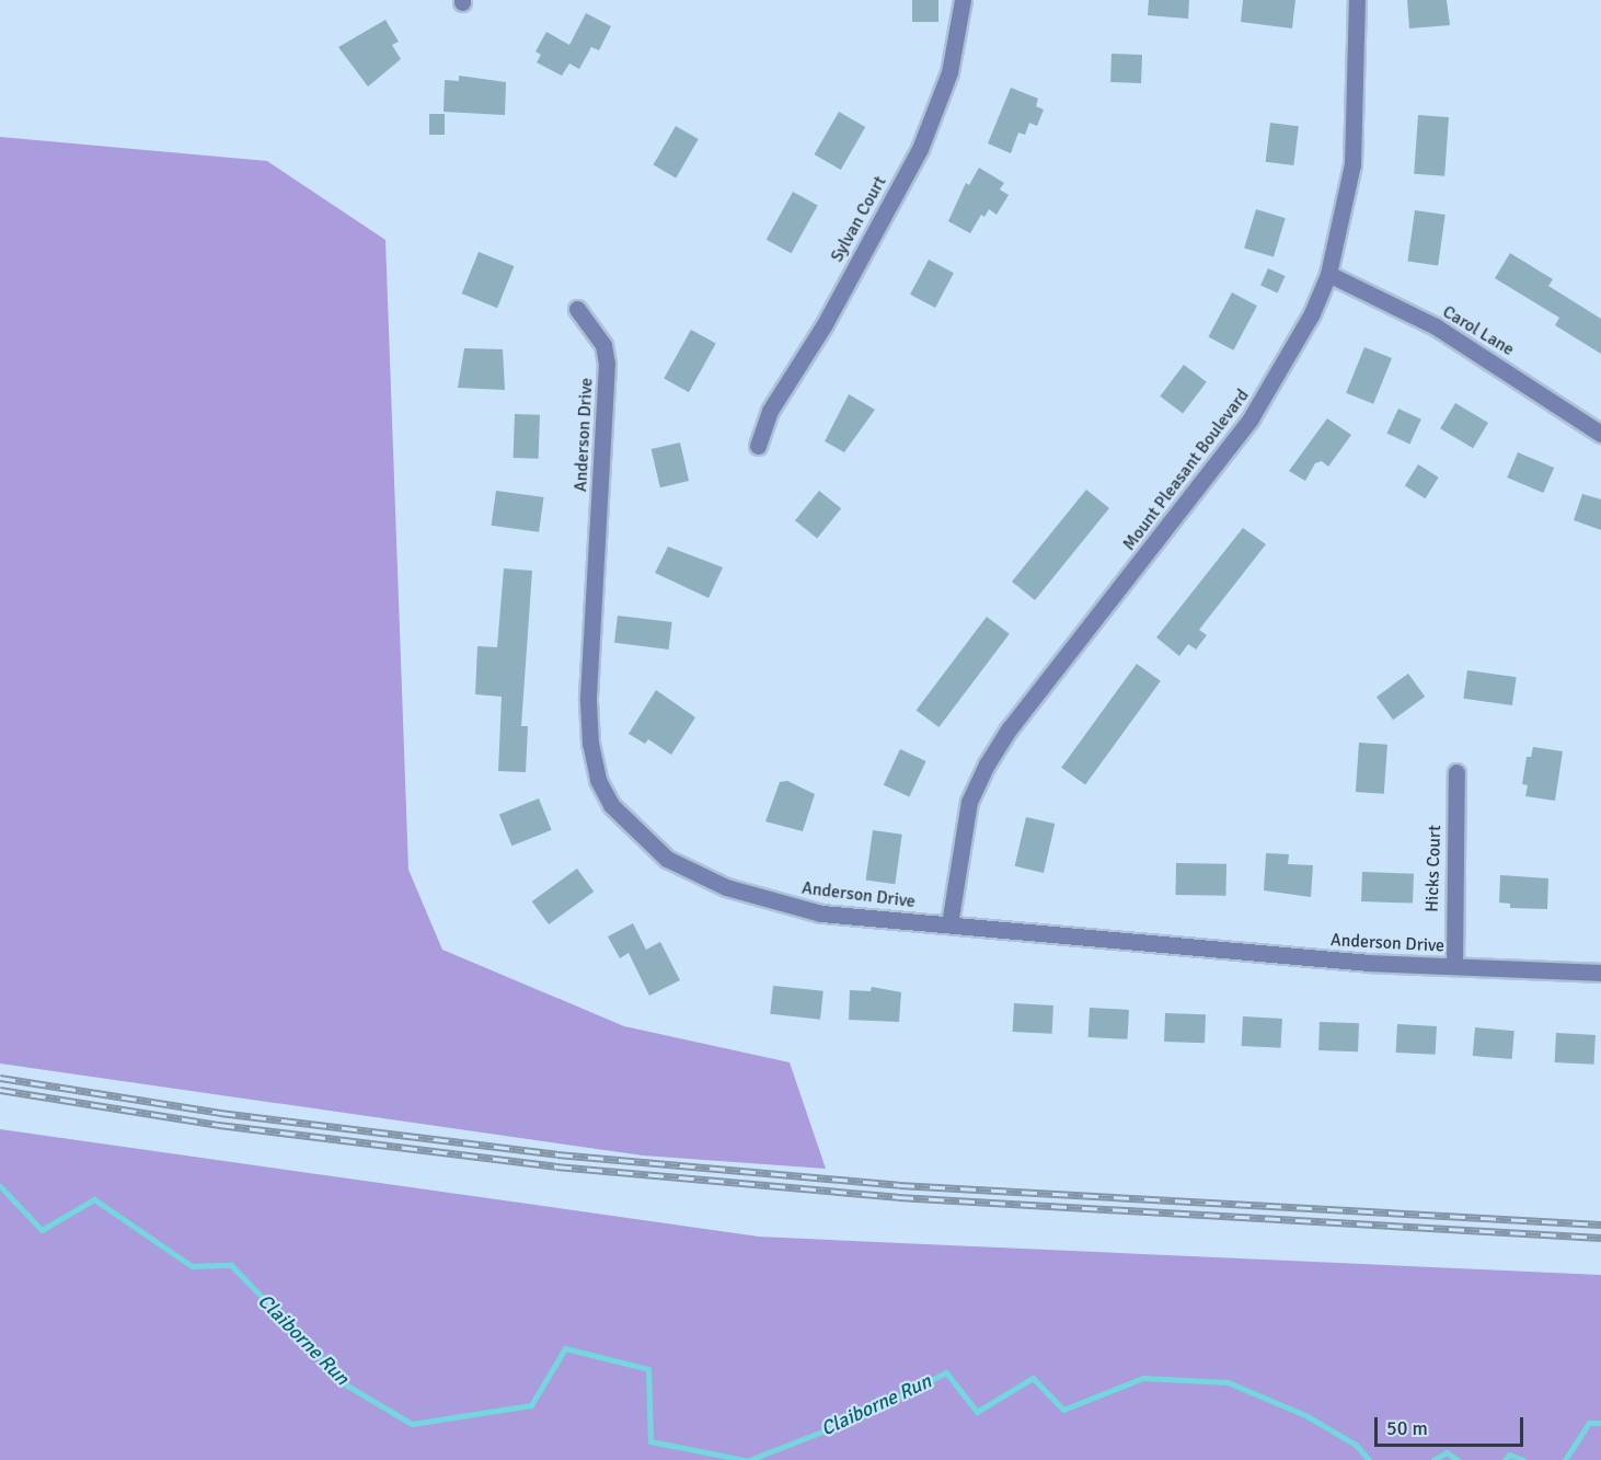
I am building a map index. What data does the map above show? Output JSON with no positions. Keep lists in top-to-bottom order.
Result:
{
  "streets": {
    "street": [
      "Sylvan Court",
      "Carol Lane",
      "Anderson Drive",
      "Mount Pleasant Boulevard",
      "Hicks Court"
    ]
  },
  "crossings": [
    ["Carol Lane", "Mount Pleasant Boulevard"],
    ["Anderson Drive", "Mount Pleasant Boulevard"],
    ["Anderson Drive", "Hicks Court"]
  ],
  "water": ["Claiborne Run"],
  "scale_bar": "50 m"
}
